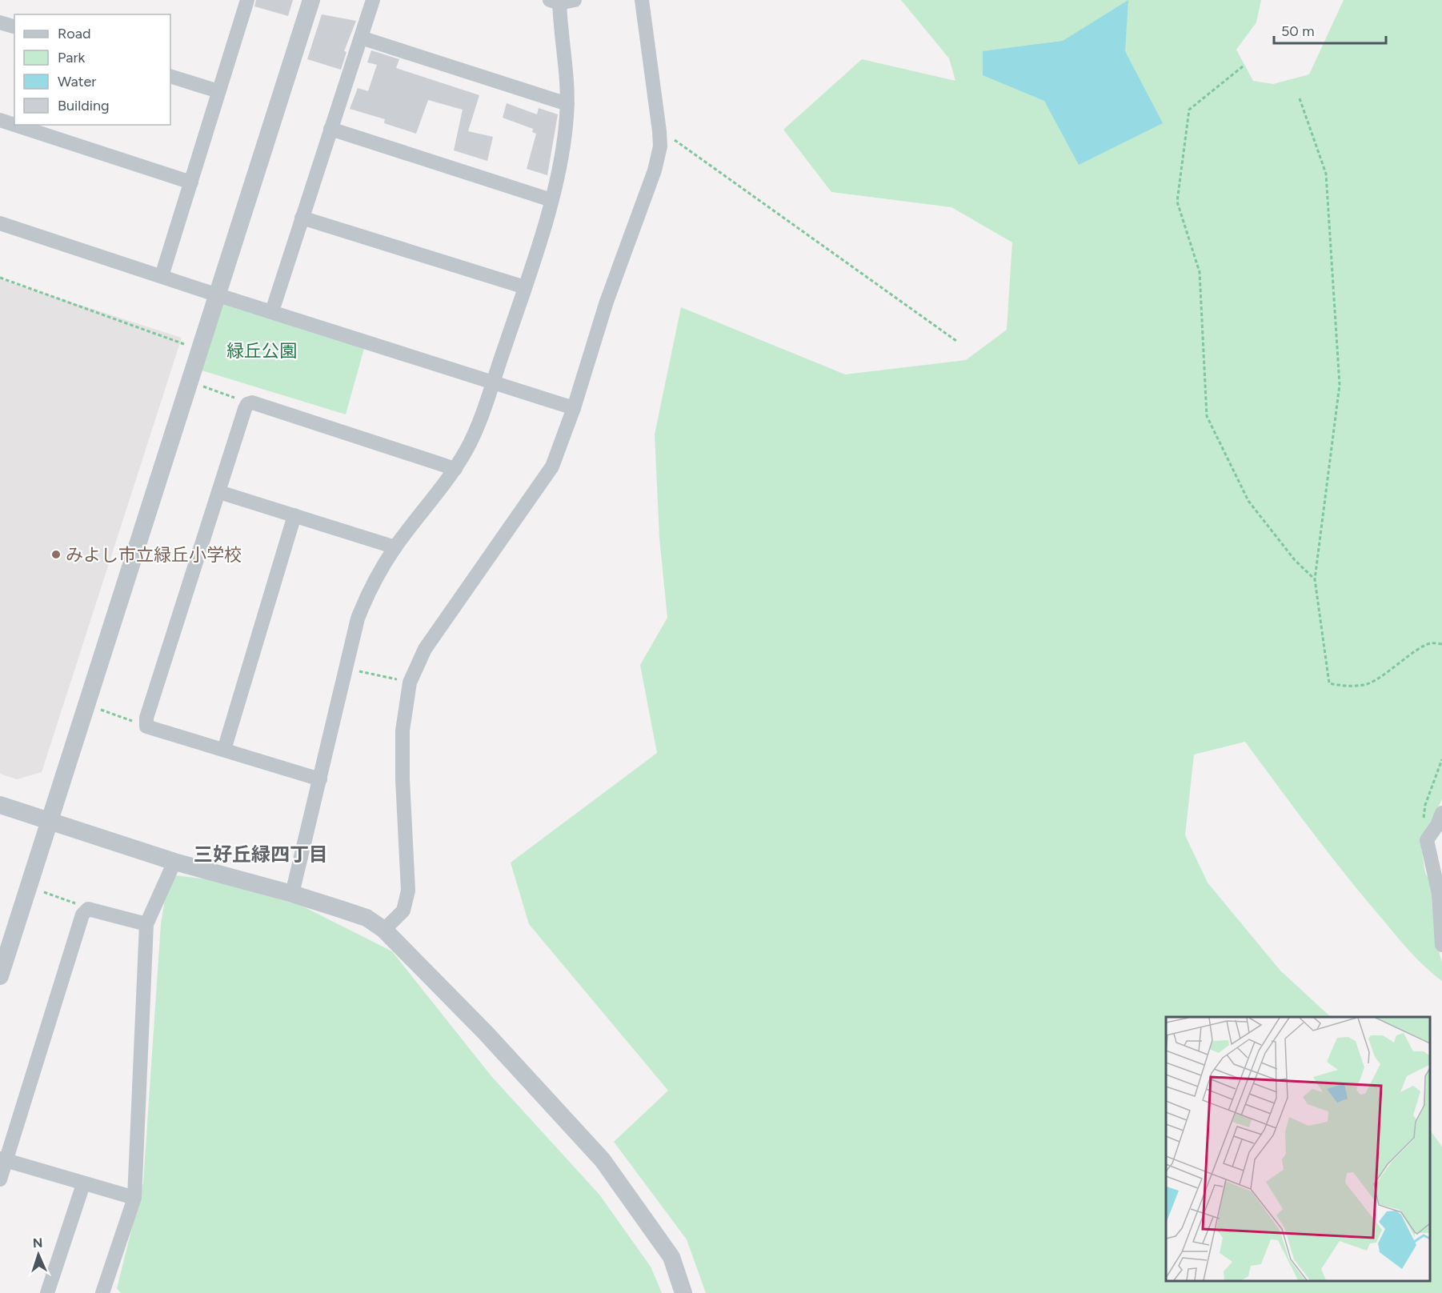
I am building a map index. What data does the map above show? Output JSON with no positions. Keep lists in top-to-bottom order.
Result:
{
  "districts": ["三好丘緑四丁目"],
  "parks": ["緑丘公園"],
  "places": ["みよし市立緑丘小学校"],
  "legend": [
    "Road",
    "Park",
    "Water",
    "Building"
  ],
  "scale_bar": "50 m",
  "north": "top"
}
